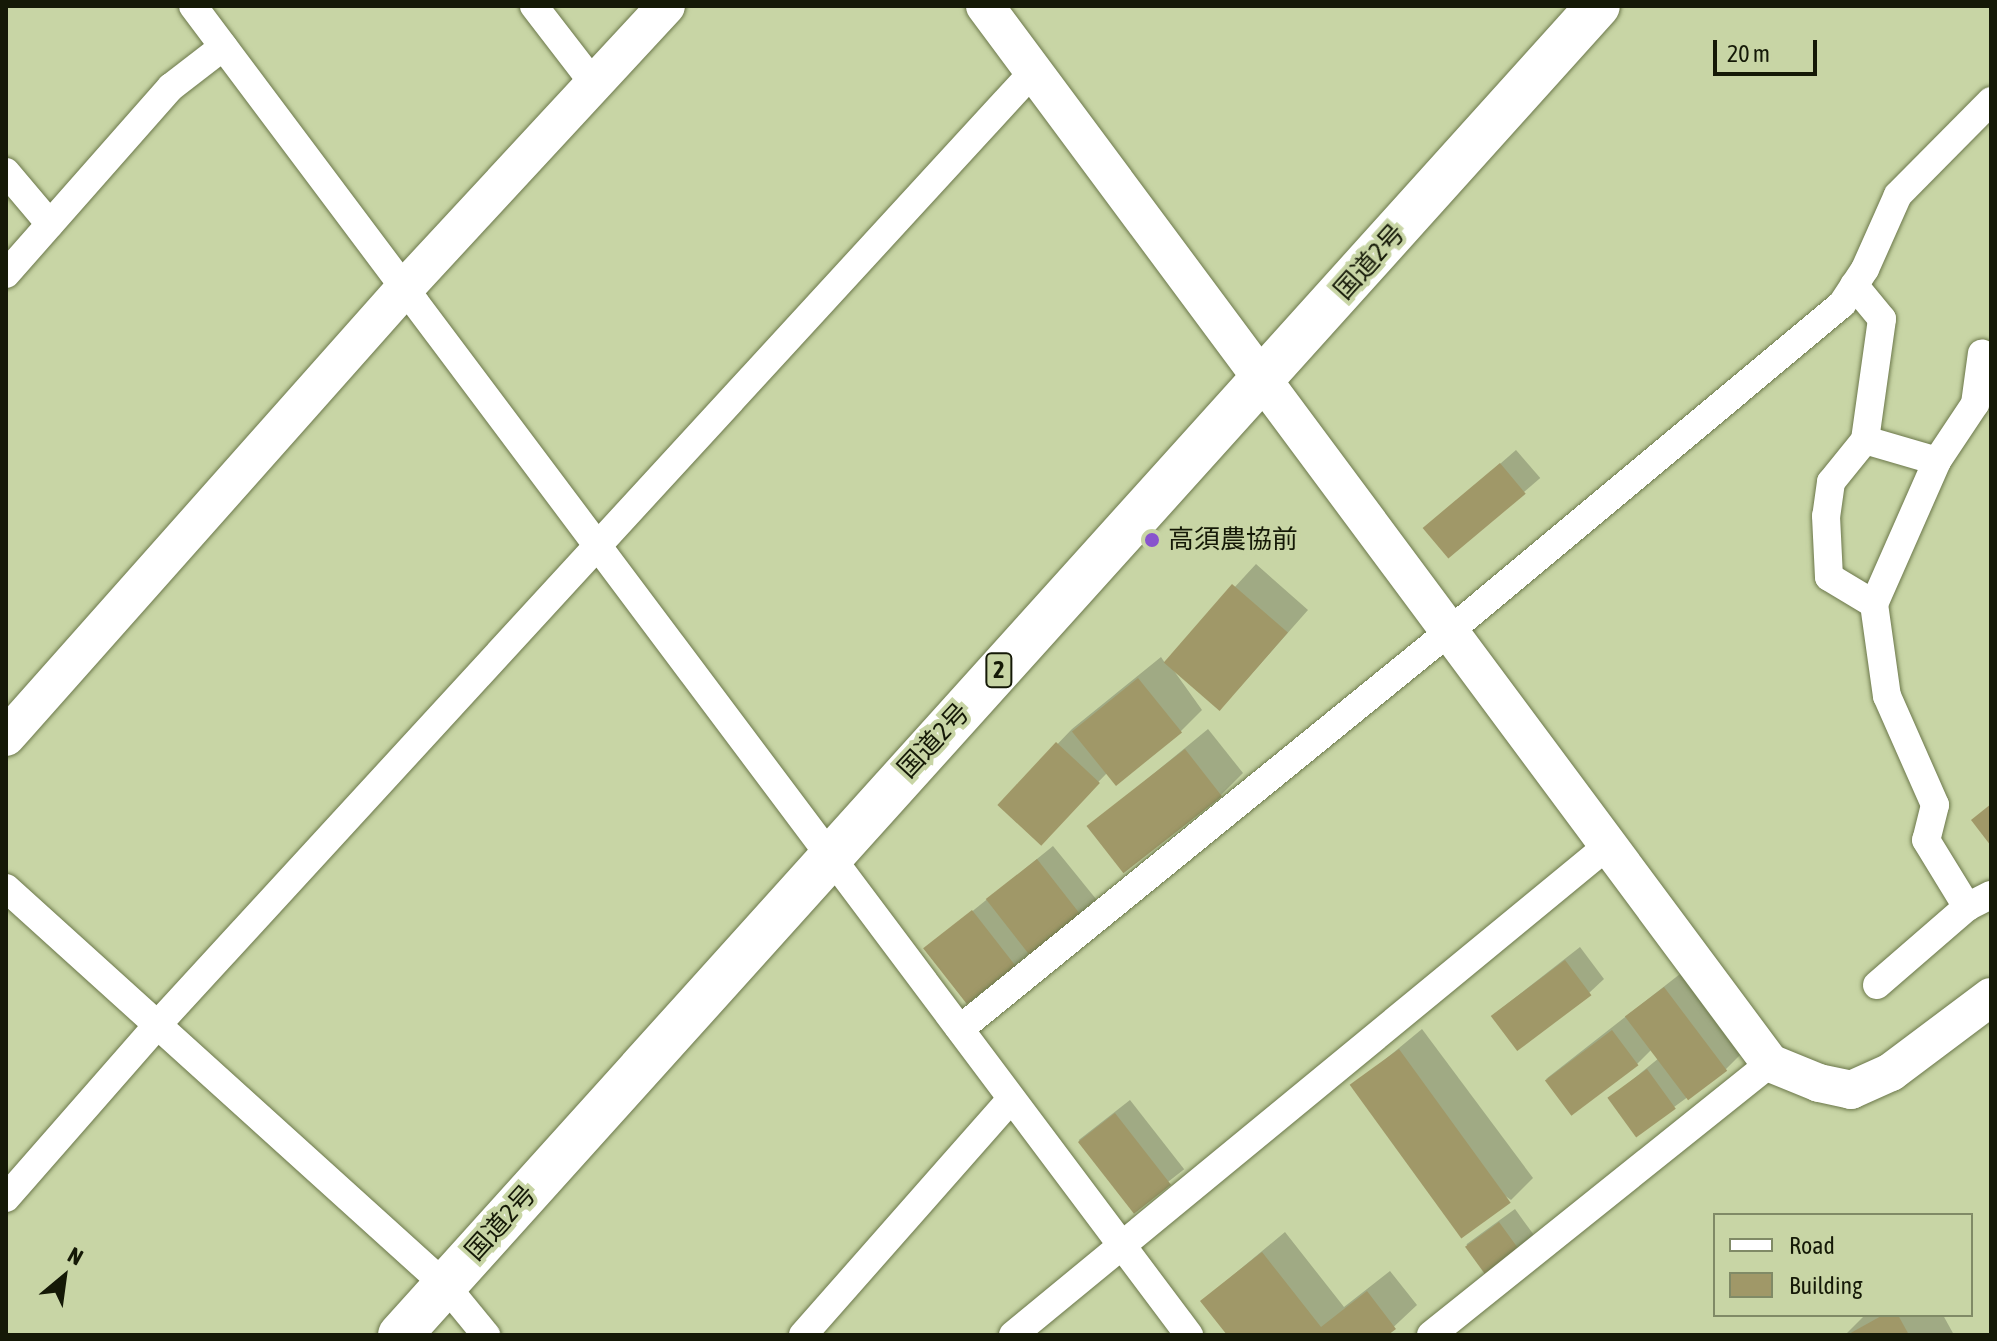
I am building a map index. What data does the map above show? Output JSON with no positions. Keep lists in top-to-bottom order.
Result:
{
  "streets": {
    "highway": ["国道2号", "2"]
  },
  "places": ["高須農協前"],
  "legend": ["Road", "Building"],
  "scale_bar": "20 m",
  "north": "top right"
}
